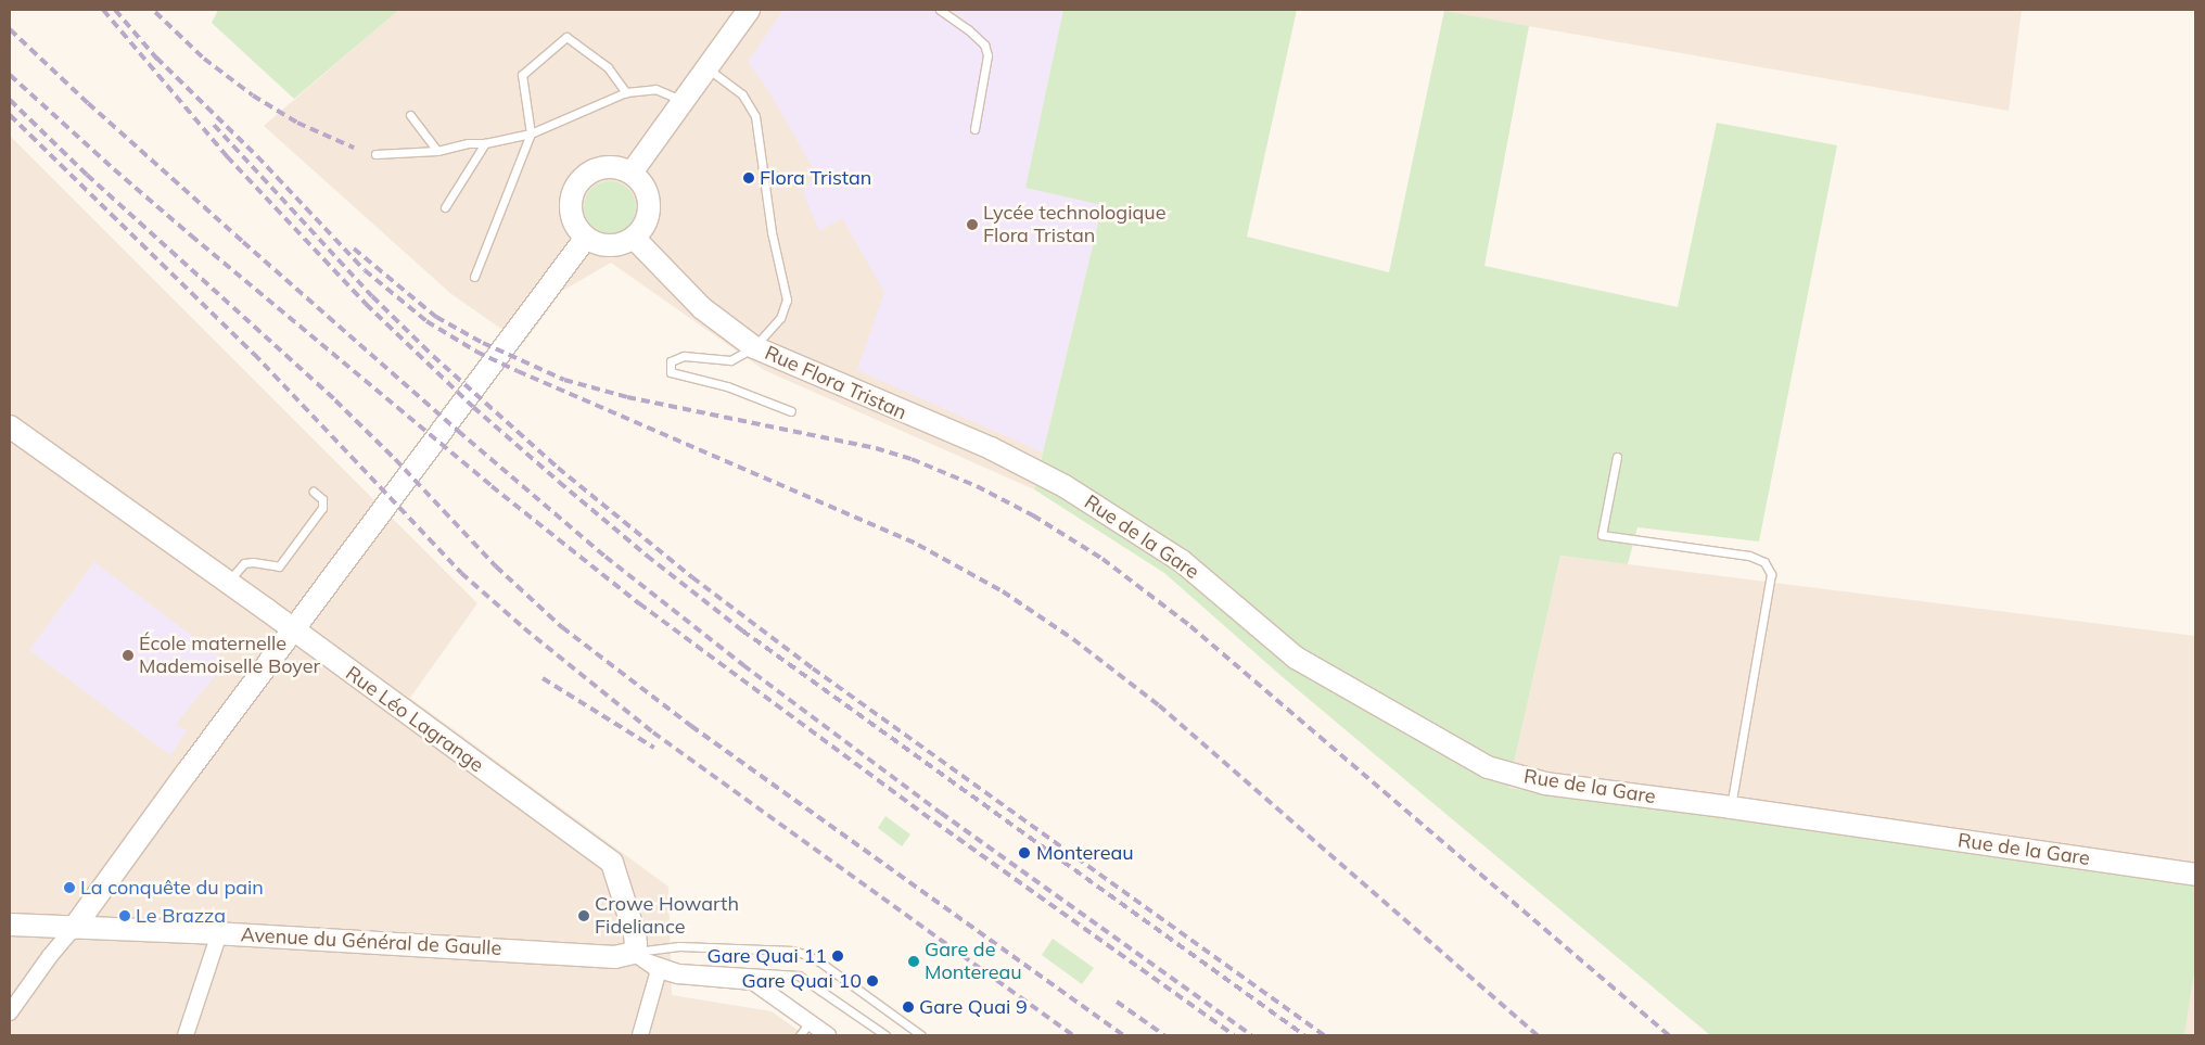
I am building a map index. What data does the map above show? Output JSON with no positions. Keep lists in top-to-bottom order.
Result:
{
  "streets": {
    "main road": [
      "Rue Flora Tristan",
      "Rue de la Gare",
      "Rue Léo Lagrange",
      "Avenue du Général de Gaulle"
    ]
  },
  "crossings": [
    ["Rue Flora Tristan", "Rue de la Gare"],
    ["Rue Léo Lagrange", "Avenue du Général de Gaulle"]
  ],
  "places": [
    "Flora Tristan",
    "Lycée technologique Flora Tristan",
    "École maternelle Mademoiselle Boyer",
    "Montereau",
    "La conquête du pain",
    "Le Brazza",
    "Crowe Howarth Fideliance",
    "Gare Quai 11",
    "Gare de Montereau",
    "Gare Quai 10",
    "Gare Quai 9"
  ]
}
